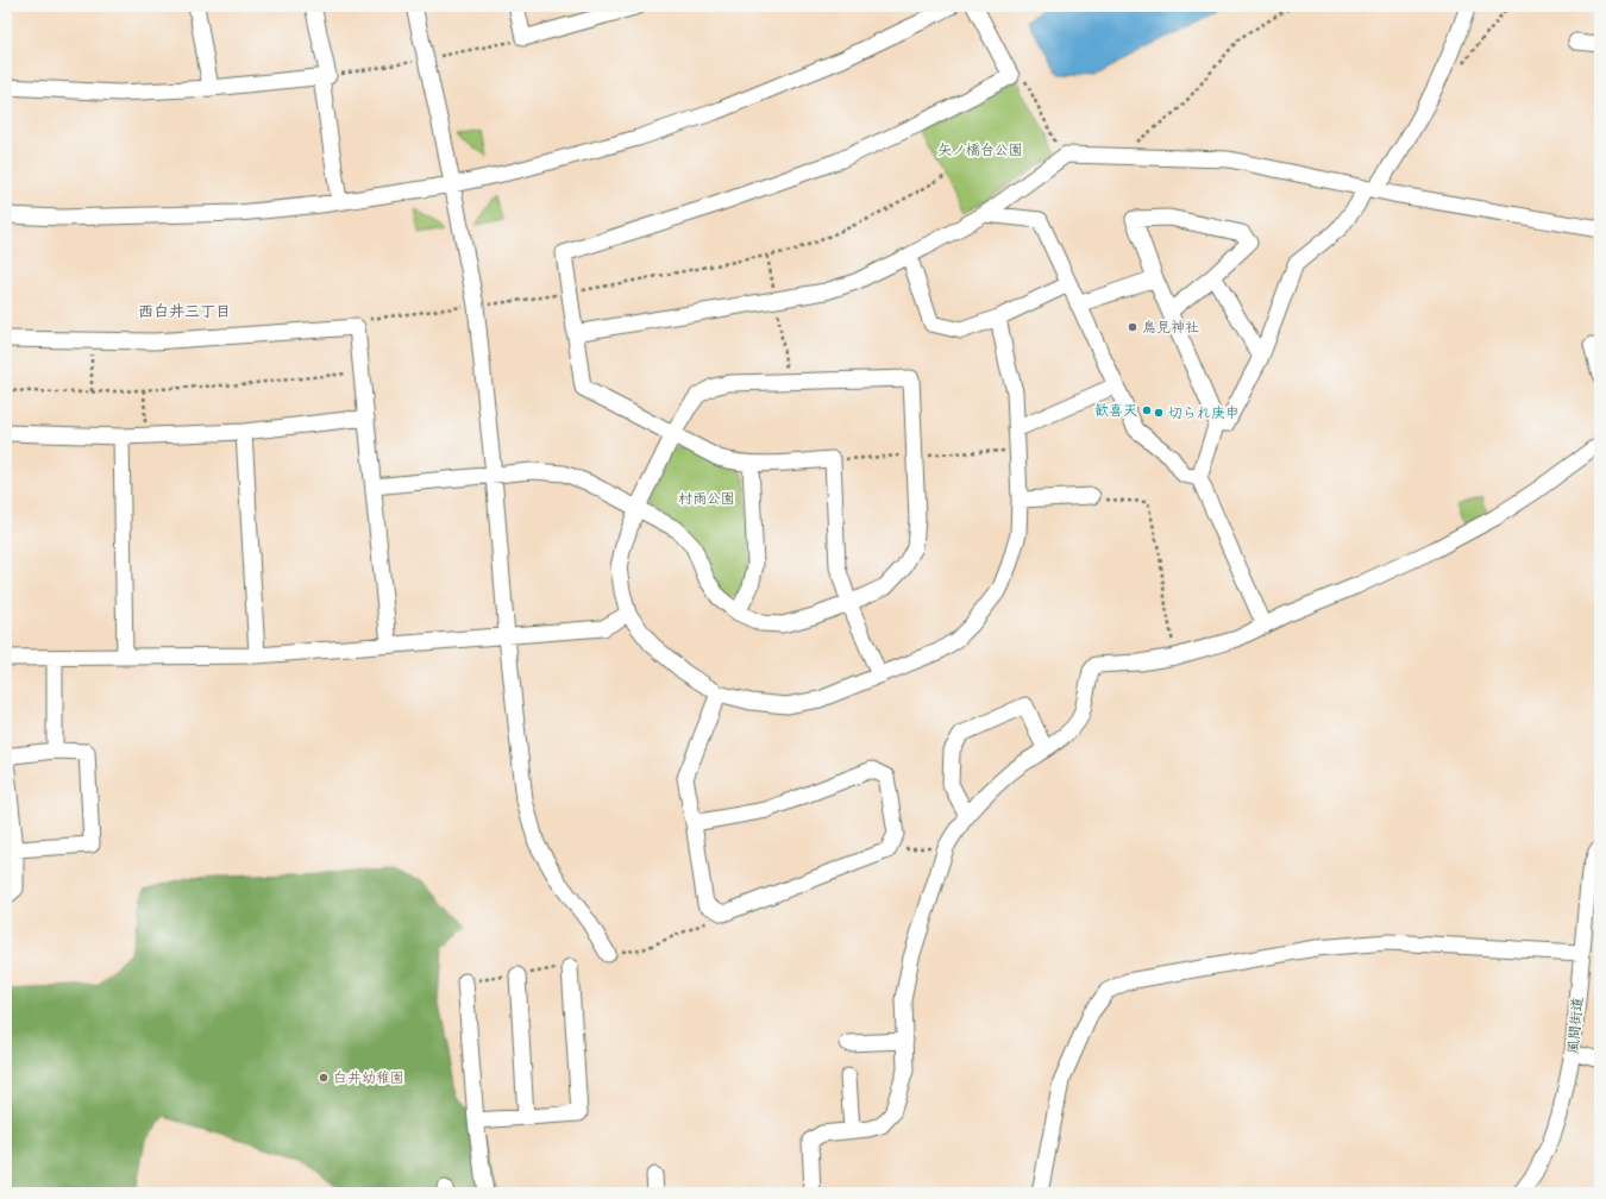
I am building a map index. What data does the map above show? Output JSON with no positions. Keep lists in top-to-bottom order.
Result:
{
  "streets": {
    "street": ["風間街道"]
  },
  "districts": ["西白井三丁目"],
  "parks": ["矢ノ橋台公園", "村雨公園"],
  "places": [
    "鳥見神社",
    "歓喜天",
    "切られ庚申",
    "白井幼稚園"
  ]
}
